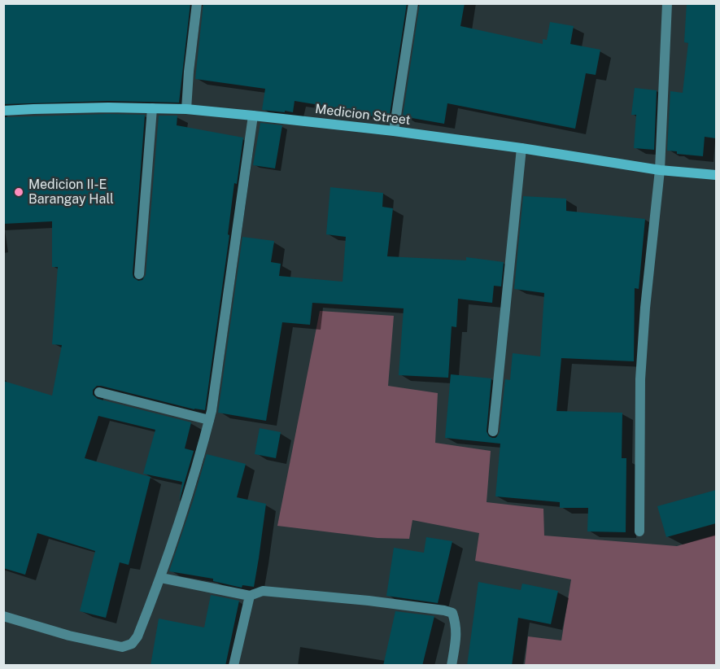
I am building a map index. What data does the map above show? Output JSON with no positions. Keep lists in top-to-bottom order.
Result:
{
  "streets": {
    "street": ["Medicion Street"]
  },
  "places": ["Medicion II-E Barangay Hall"]
}
